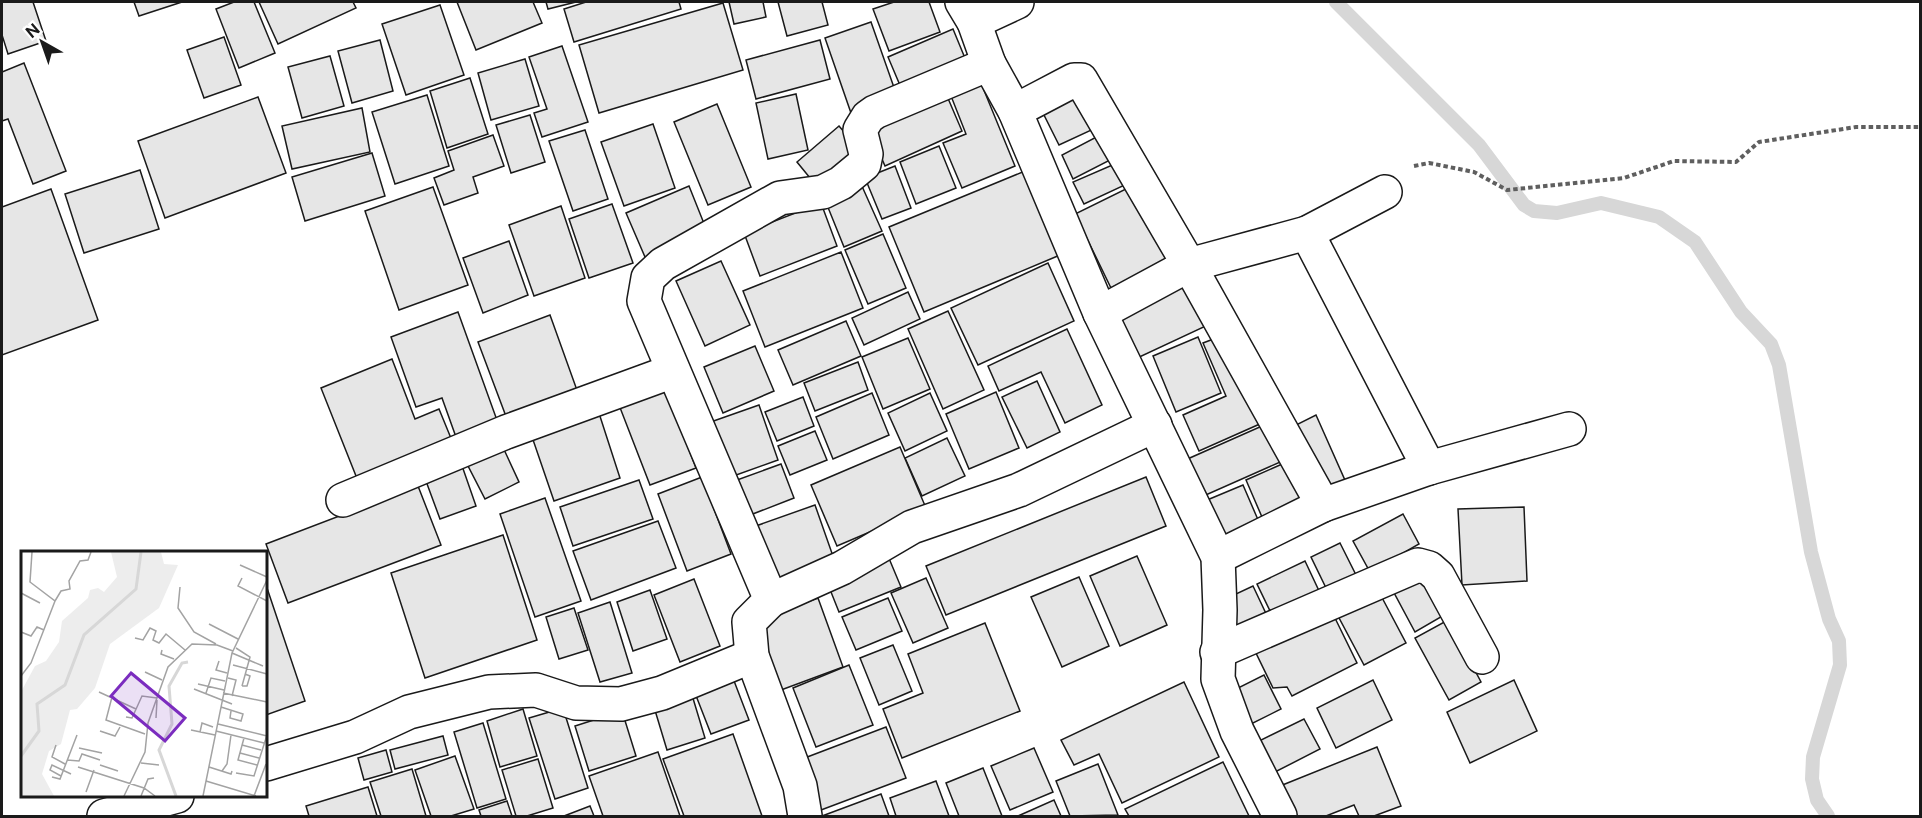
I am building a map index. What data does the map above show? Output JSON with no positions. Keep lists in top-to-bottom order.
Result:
{
  "north": "top left"
}
